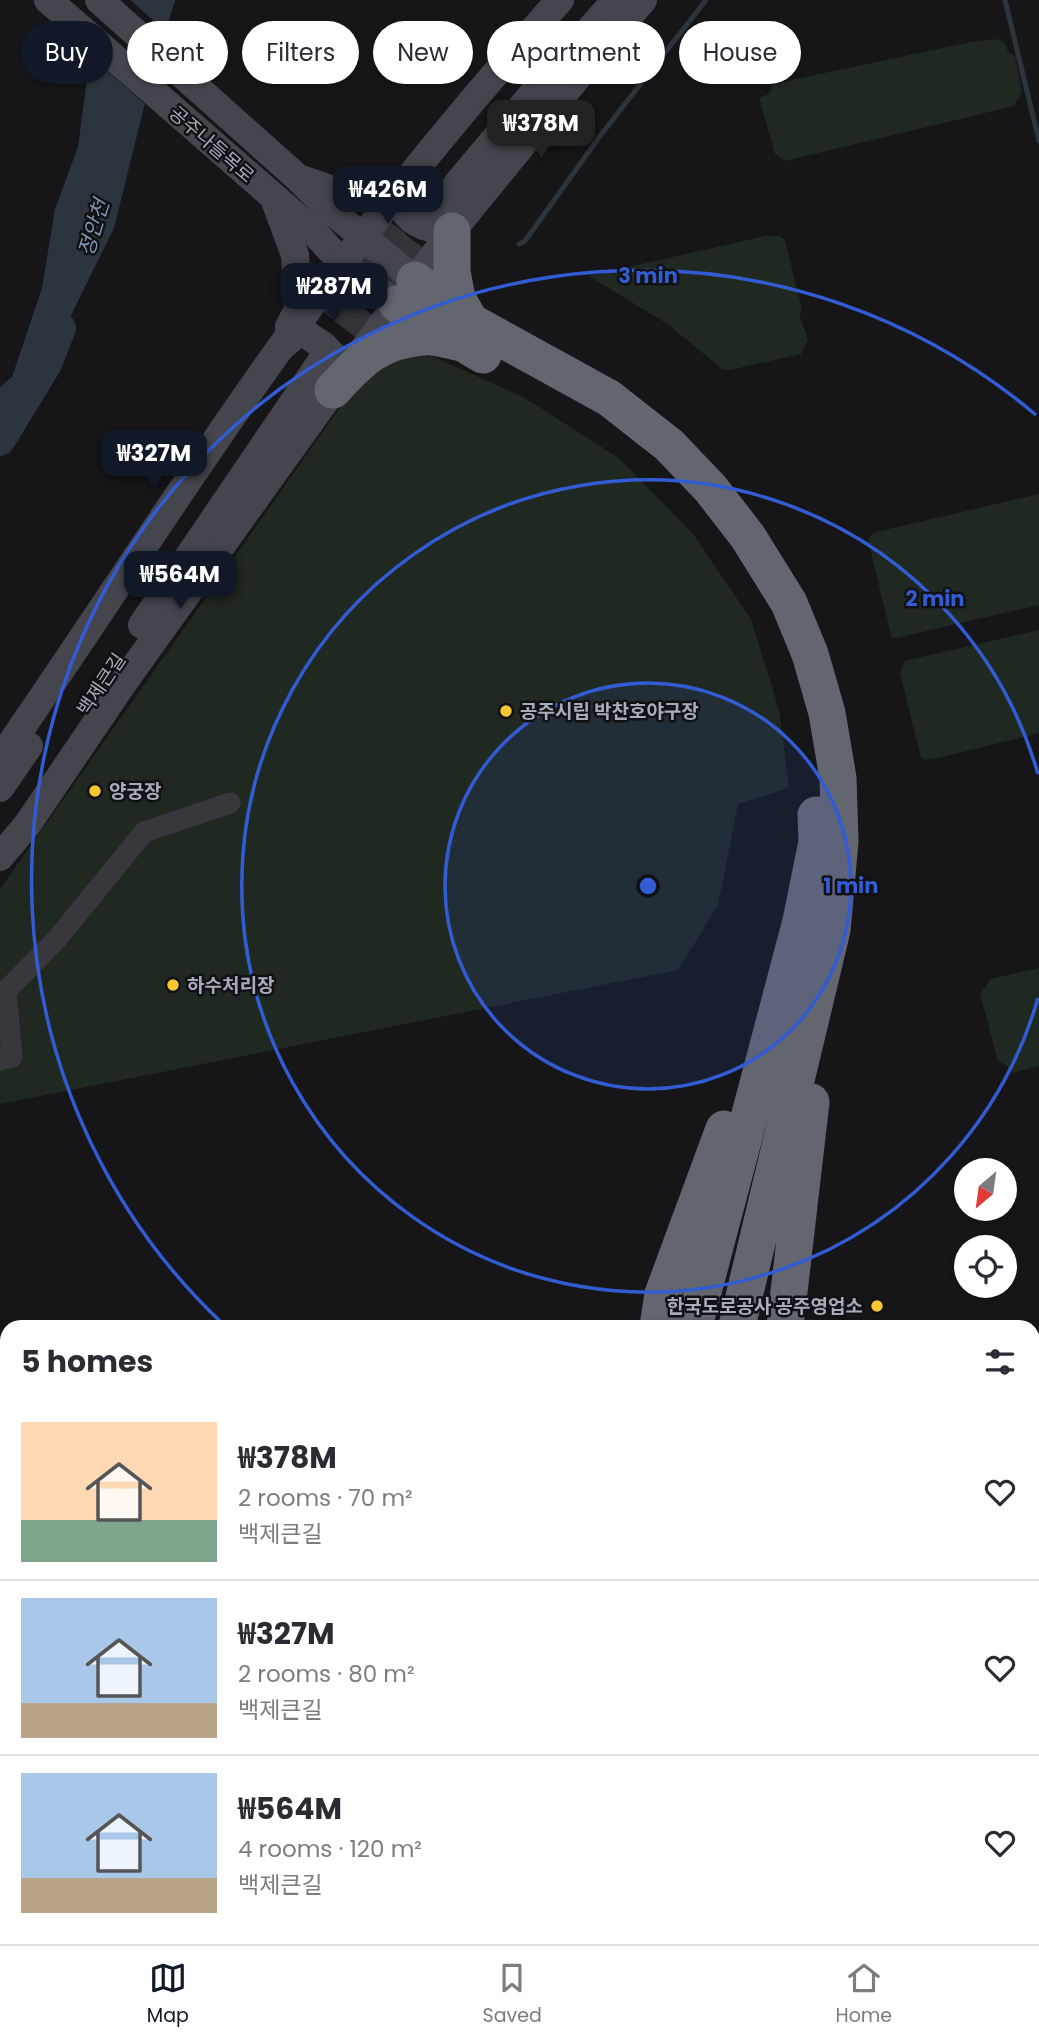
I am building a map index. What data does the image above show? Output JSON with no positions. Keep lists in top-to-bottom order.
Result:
{
  "streets": {
    "main road": ["공주나들목로", "백제큰길"]
  },
  "water": ["정안천"],
  "places": [
    "공주시립 박찬호야구장",
    "양궁장",
    "하수처리장",
    "한국도로공사 공주영업소"
  ],
  "north": "bottom left",
  "page": {
    "chip": [
      "Buy",
      "Rent",
      "Filters",
      "New",
      "Apartment",
      "House"
    ],
    "price": [
      "₩378M",
      "₩426M",
      "₩287M",
      "₩327M",
      "₩564M"
    ],
    "heading": "5 homes",
    "list": [
      {
        "name": "₩378M",
        "note": "2 rooms · 70 m² · 백제큰길"
      },
      {
        "name": "₩327M",
        "note": "2 rooms · 80 m² · 백제큰길"
      },
      {
        "name": "₩564M",
        "note": "4 rooms · 120 m² · 백제큰길"
      }
    ],
    "tabs": ["Map", "Saved", "Home"]
  },
  "rings": ["3 min", "2 min", "1 min"]
}
